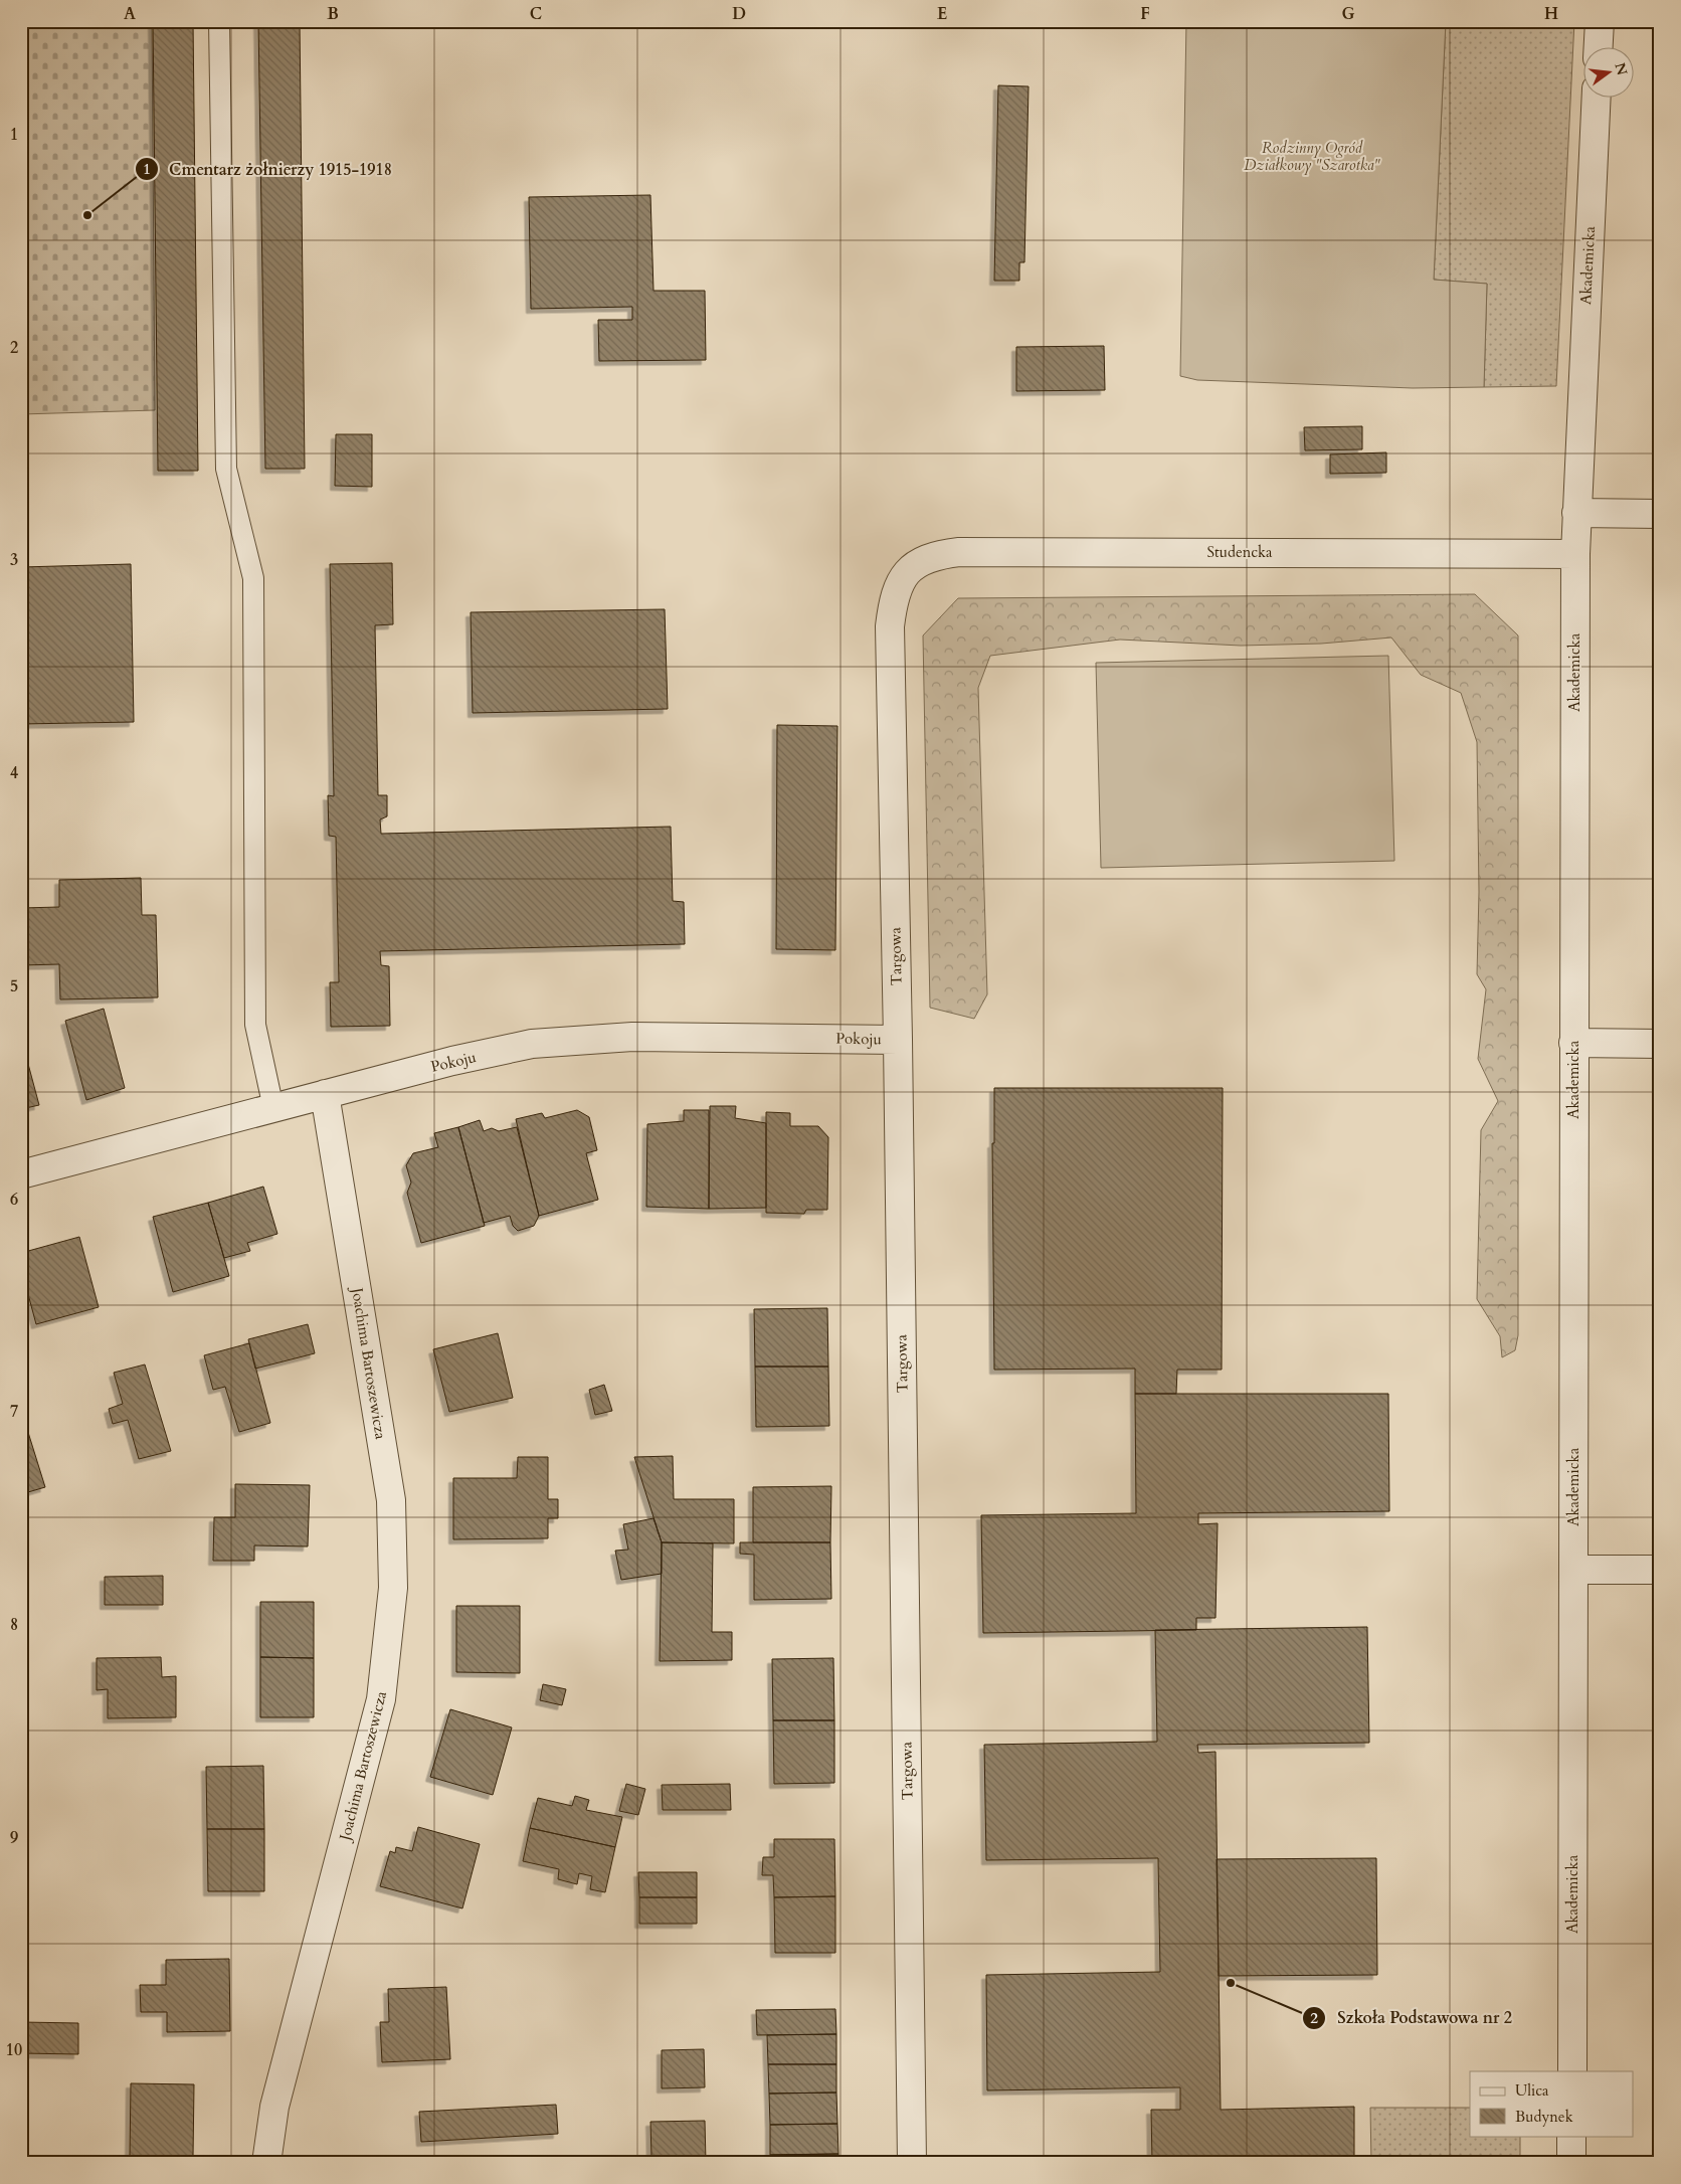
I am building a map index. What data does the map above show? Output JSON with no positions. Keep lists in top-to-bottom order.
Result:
{
  "streets": {
    "street": [
      "Akademicka",
      "Studencka",
      "Targowa",
      "Pokoju",
      "Joachima Bartoszewicza"
    ]
  },
  "crossings": [
    ["Akademicka", "Studencka"],
    ["Studencka", "Targowa"],
    ["Targowa", "Pokoju"],
    ["Pokoju", "Joachima Bartoszewicza"]
  ],
  "parks": ["Rodzinny Ogród Działkowy \"Szarotka\""],
  "places": ["Cmentarz żołnierzy 1915-1918", "Szkoła Podstawowa nr 2"],
  "legend": ["Ulica", "Budynek"],
  "north": "right",
  "grid": {
    "columns": [
      "A",
      "B",
      "C",
      "D",
      "E",
      "F",
      "G",
      "H"
    ],
    "rows": [
      "1",
      "2",
      "3",
      "4",
      "5",
      "6",
      "7",
      "8",
      "9",
      "10"
    ]
  }
}
